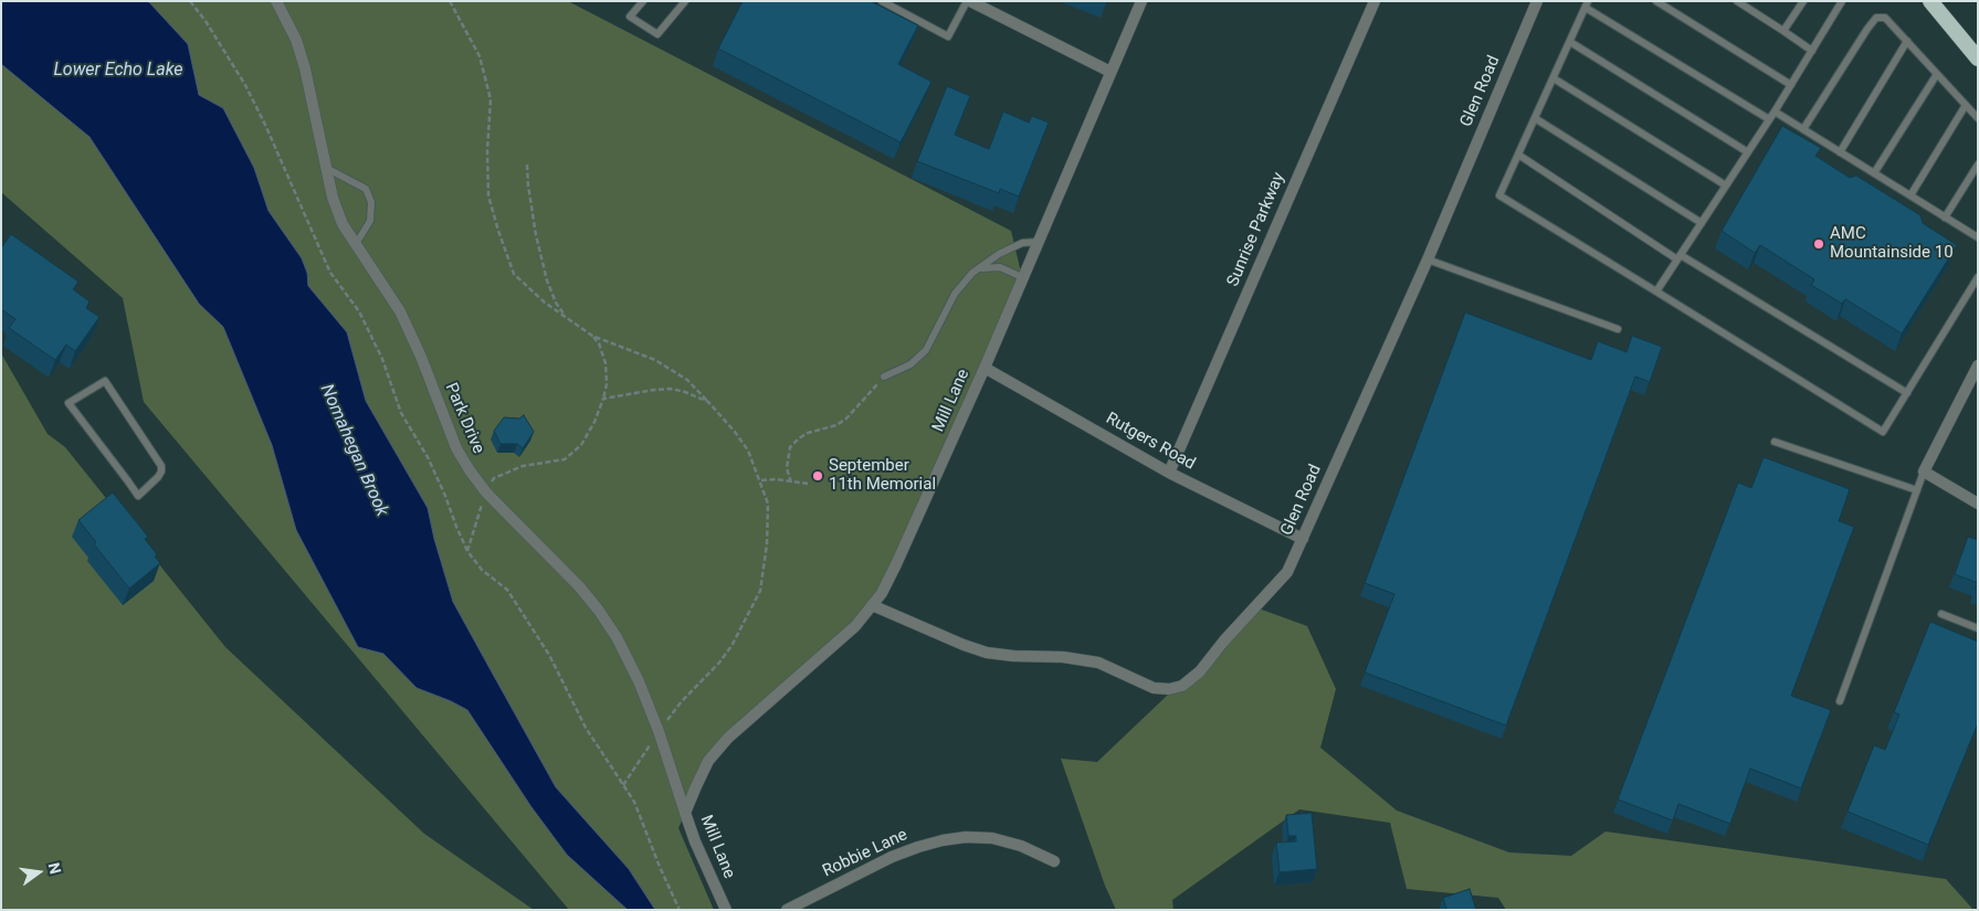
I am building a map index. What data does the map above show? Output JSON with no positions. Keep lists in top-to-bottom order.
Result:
{
  "streets": {
    "street": [
      "Glen Road",
      "Sunrise Parkway",
      "Mill Lane",
      "Park Drive",
      "Rutgers Road",
      "Robbie Lane"
    ]
  },
  "crossings": [
    ["Glen Road", "Mill Lane"],
    ["Glen Road", "Rutgers Road"],
    ["Sunrise Parkway", "Rutgers Road"],
    ["Mill Lane", "Park Drive"],
    ["Mill Lane", "Rutgers Road"]
  ],
  "water": ["Lower Echo Lake", "Nomahegan Brook"],
  "places": ["AMC Mountainside 10", "September 11th Memorial"],
  "north": "right"
}
